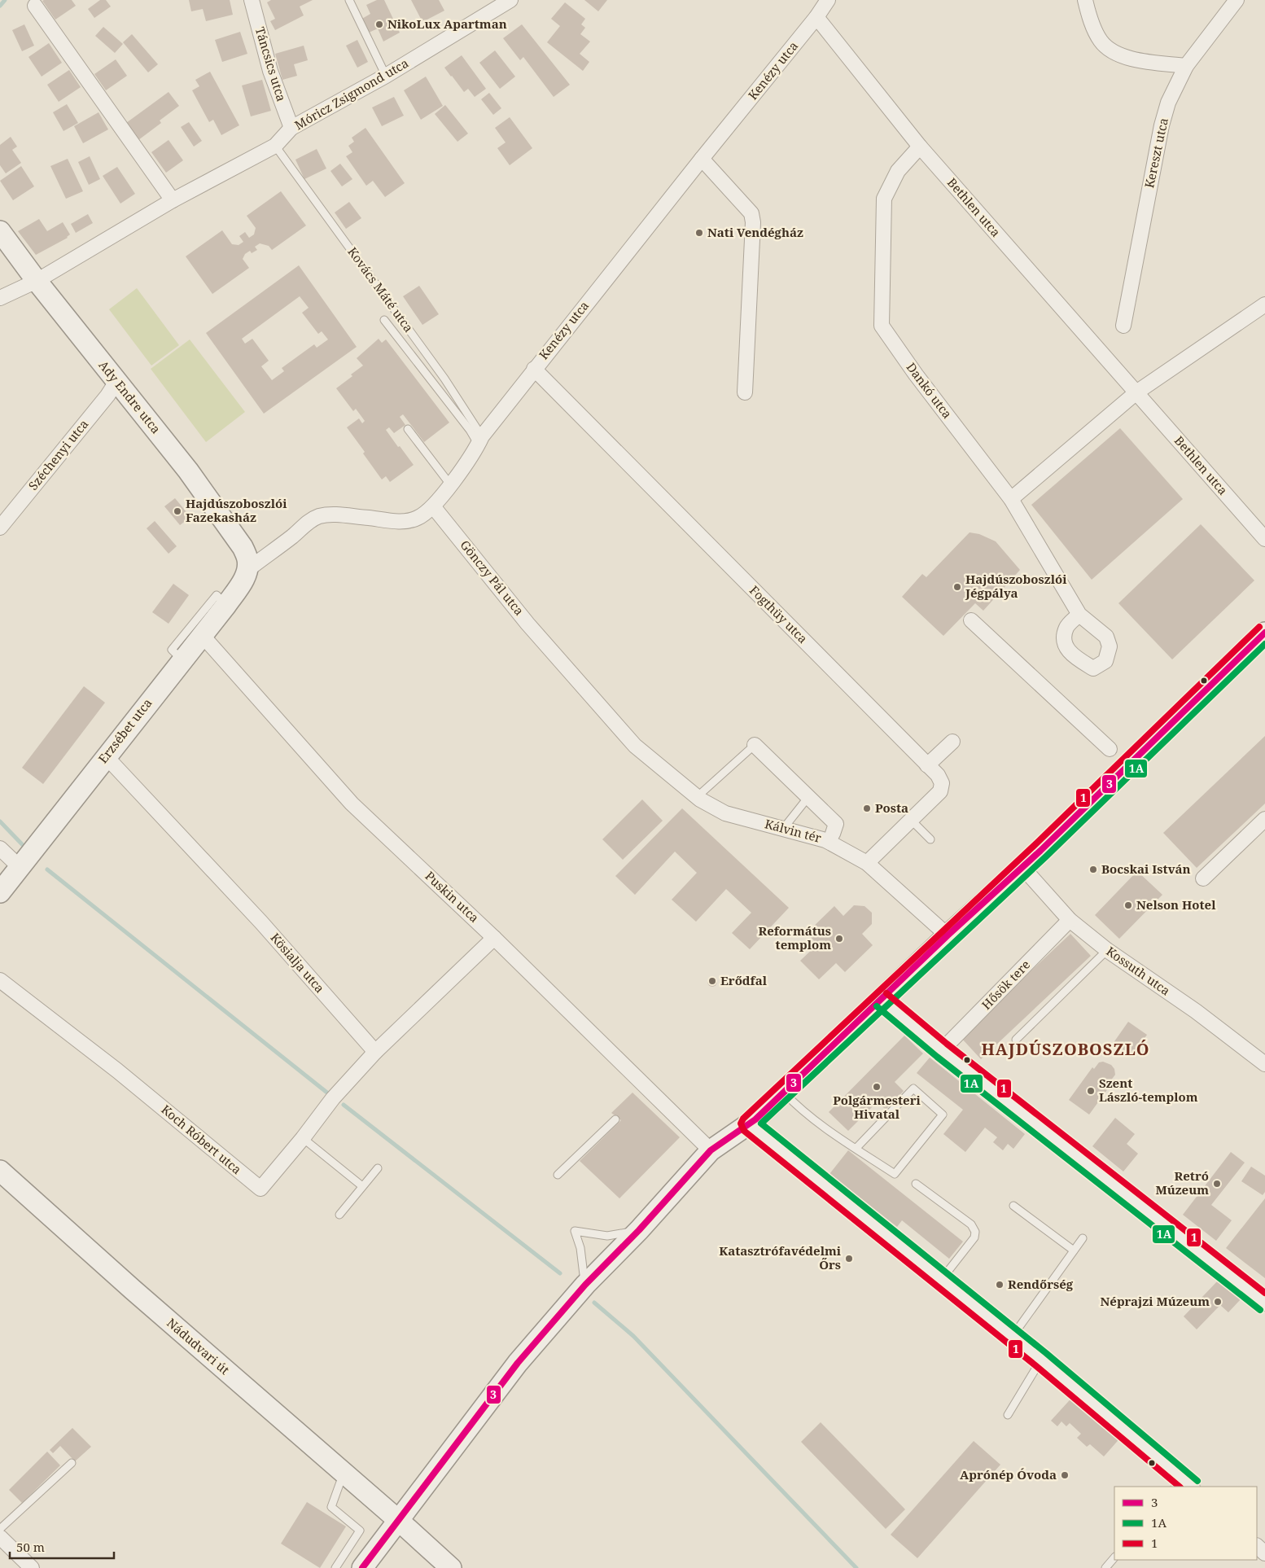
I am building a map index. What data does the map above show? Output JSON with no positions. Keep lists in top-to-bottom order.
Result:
{
  "streets": {
    "main road": ["Ady Endre utca", "Erzsébet utca", "Nádudvari út"],
    "street": [
      "Táncsics utca",
      "Kenézy utca",
      "Móricz Zsigmond utca",
      "Kereszt utca",
      "Bethlen utca",
      "Dankó utca",
      "Széchenyi utca",
      "Gönczy Pál utca",
      "Fogthüy utca",
      "Kálvin tér",
      "Puskin utca",
      "Kösialja utca",
      "Kossuth utca",
      "Hősök tere",
      "Koch Róbert utca"
    ],
    "lane": ["Kovács Máté utca"]
  },
  "crossings": [
    ["Táncsics utca", "Móricz Zsigmond utca"],
    ["Kenézy utca", "Bethlen utca"],
    ["Kenézy utca", "Kovács Máté utca"],
    ["Kenézy utca", "Gönczy Pál utca"],
    ["Kenézy utca", "Fogthüy utca"],
    ["Móricz Zsigmond utca", "Kovács Máté utca"],
    ["Móricz Zsigmond utca", "Ady Endre utca"],
    ["Bethlen utca", "Dankó utca"],
    ["Ady Endre utca", "Széchenyi utca"],
    ["Ady Endre utca", "Erzsébet utca"],
    ["Gönczy Pál utca", "Kálvin tér"],
    ["Fogthüy utca", "Kálvin tér"],
    ["Erzsébet utca", "Puskin utca"],
    ["Erzsébet utca", "Kösialja utca"],
    ["Kösialja utca", "Koch Róbert utca"],
    ["Kossuth utca", "Hősök tere"]
  ],
  "districts": ["HAJDÚSZOBOSZLÓ"],
  "places": [
    "NikoLux Apartman",
    "Nati Vendégház",
    "Hajdúszoboszlói Fazekasház",
    "Hajdúszoboszlói Jégpálya",
    "Posta",
    "Bocskai István",
    "Nelson Hotel",
    "Református templom",
    "Erődfal",
    "Polgármesteri Hivatal",
    "Szent László-templom",
    "Retró Múzeum",
    "Katasztrófavédelmi Őrs",
    "Rendőrség",
    "Néprajzi Múzeum",
    "Aprónép Óvoda"
  ],
  "lines": ["transit line 1", "transit line 3", "transit line 1A"],
  "legend": ["3", "1A", "1"],
  "scale_bar": "50 m"
}
